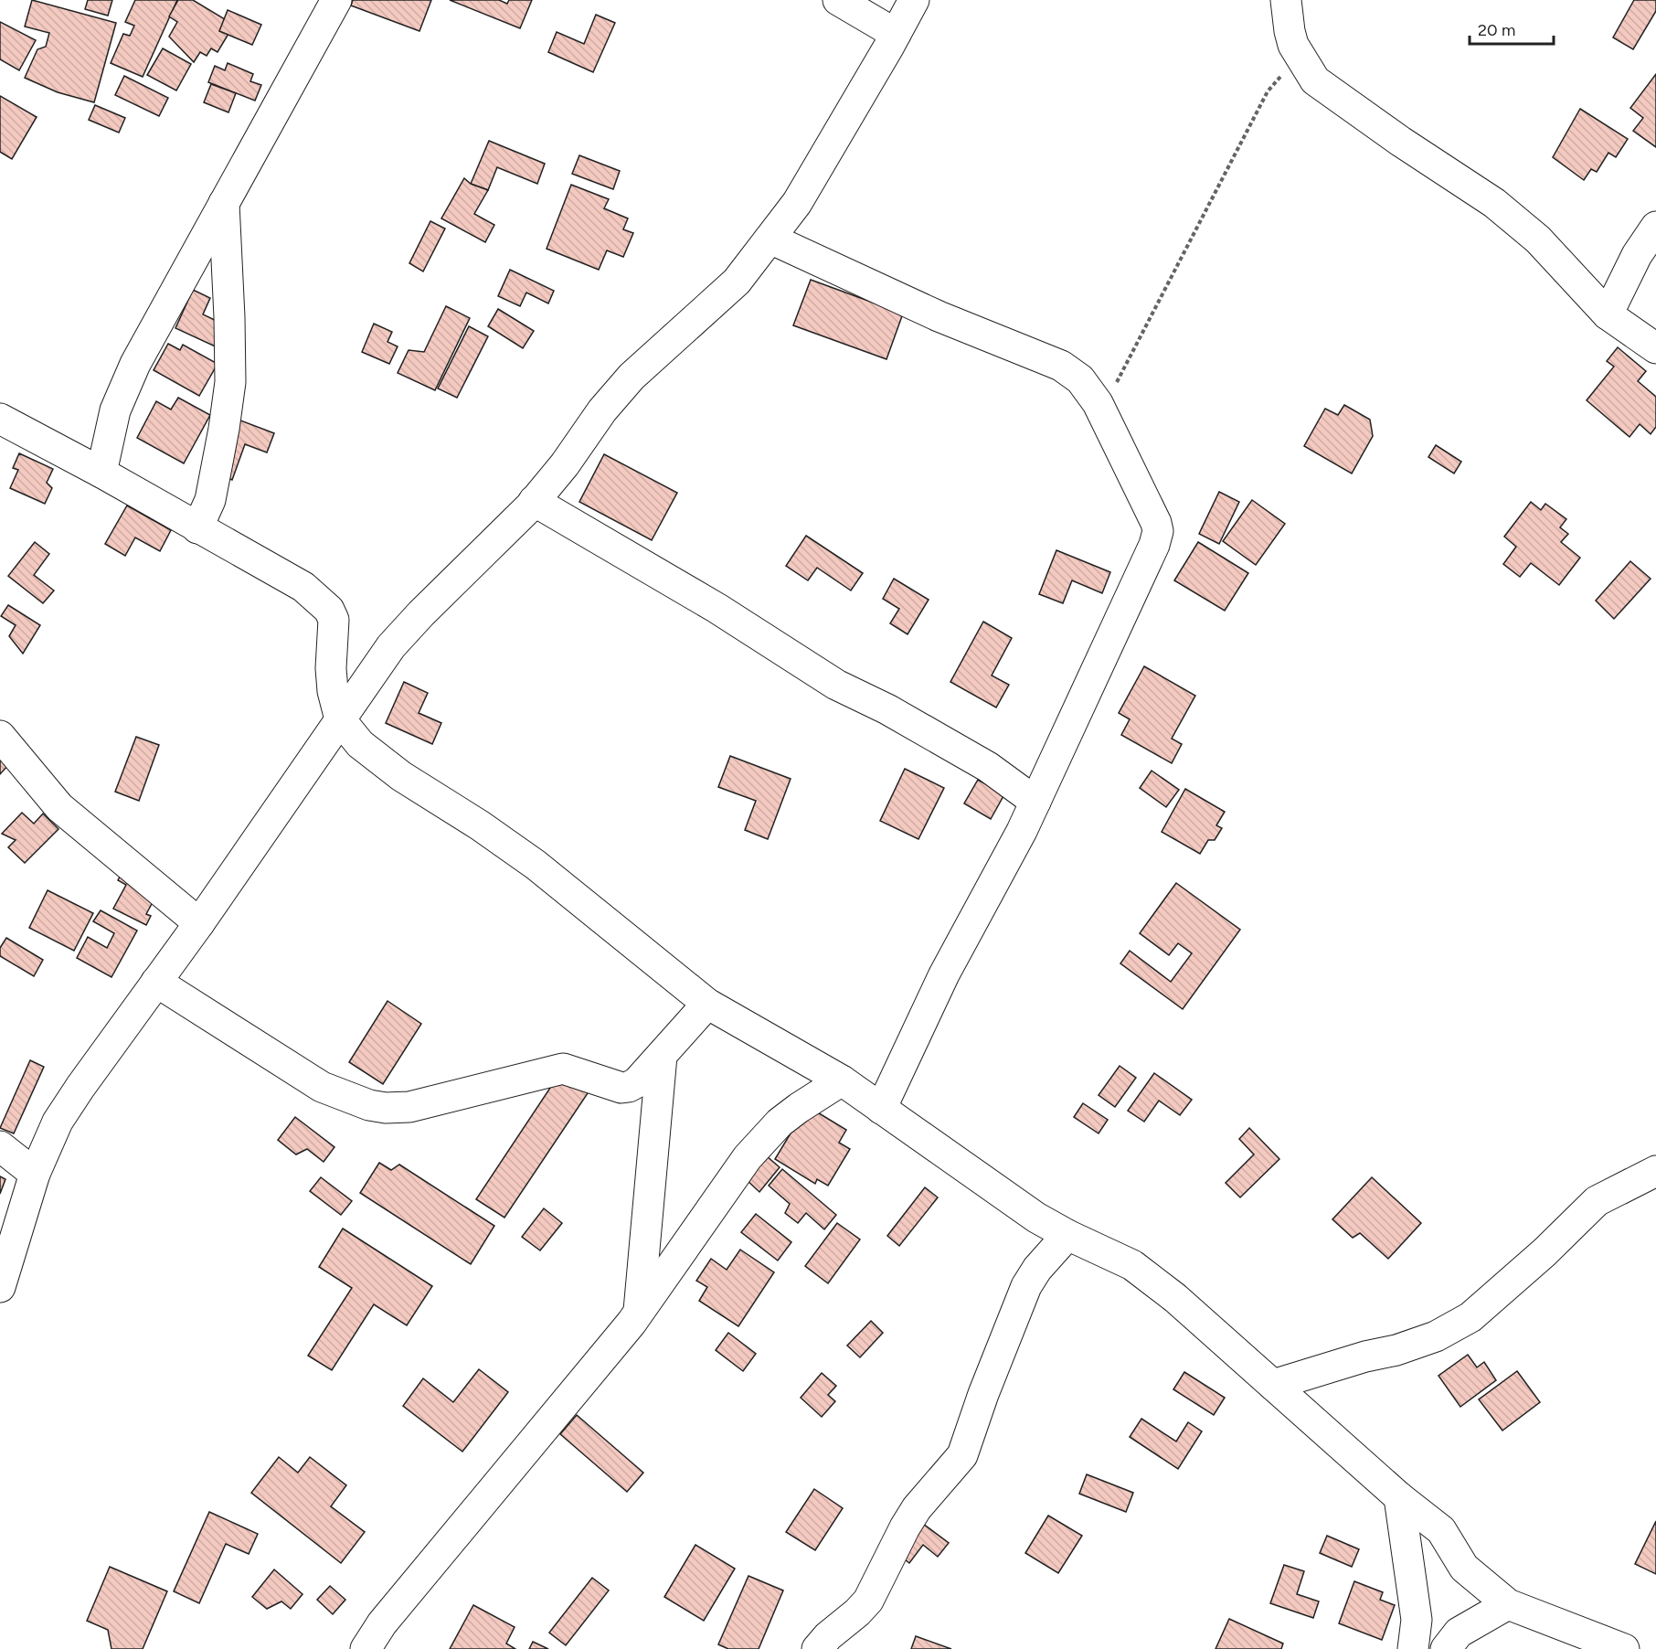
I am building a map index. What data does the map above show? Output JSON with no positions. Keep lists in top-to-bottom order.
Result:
{
  "scale_bar": "20 m"
}
